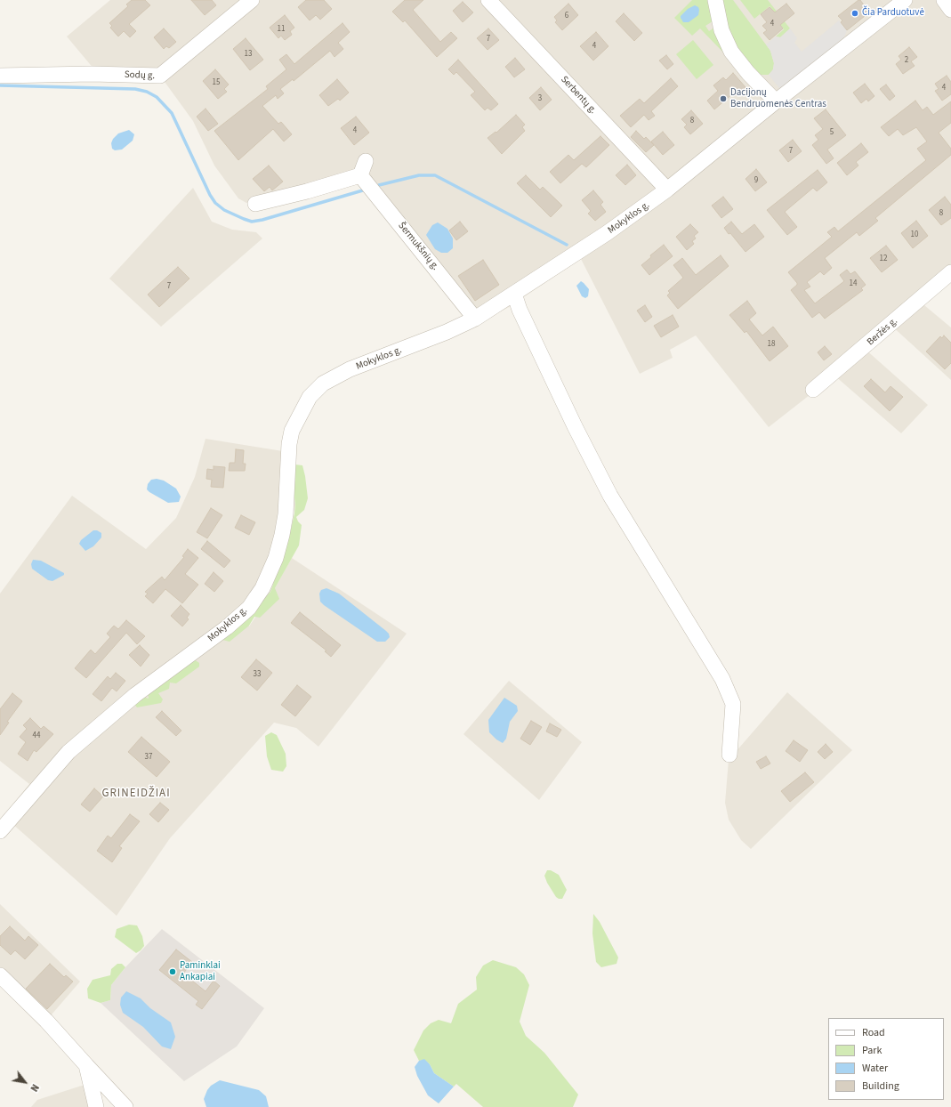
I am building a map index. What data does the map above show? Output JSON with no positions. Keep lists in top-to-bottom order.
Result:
{
  "streets": {
    "street": [
      "Sodų g.",
      "Serbentų g.",
      "Mokyklos g.",
      "Šermukšnių g.",
      "Beržės g."
    ]
  },
  "crossings": [
    ["Serbentų g.", "Mokyklos g."],
    ["Mokyklos g.", "Šermukšnių g."]
  ],
  "districts": ["GRINEIDŽIAI"],
  "places": ["Čia Parduotuvė", "Dacijonų Bendruomenės Centras", "Paminklai Ankapiai"],
  "house_numbers": [
    "6",
    "4",
    "11",
    "7",
    "4",
    "13",
    "2",
    "15",
    "4",
    "3",
    "8",
    "4",
    "5",
    "7",
    "9",
    "8",
    "10",
    "12",
    "14",
    "7",
    "18",
    "33",
    "44",
    "37"
  ],
  "legend": [
    "Road",
    "Park",
    "Water",
    "Building"
  ],
  "north": "bottom right"
}
